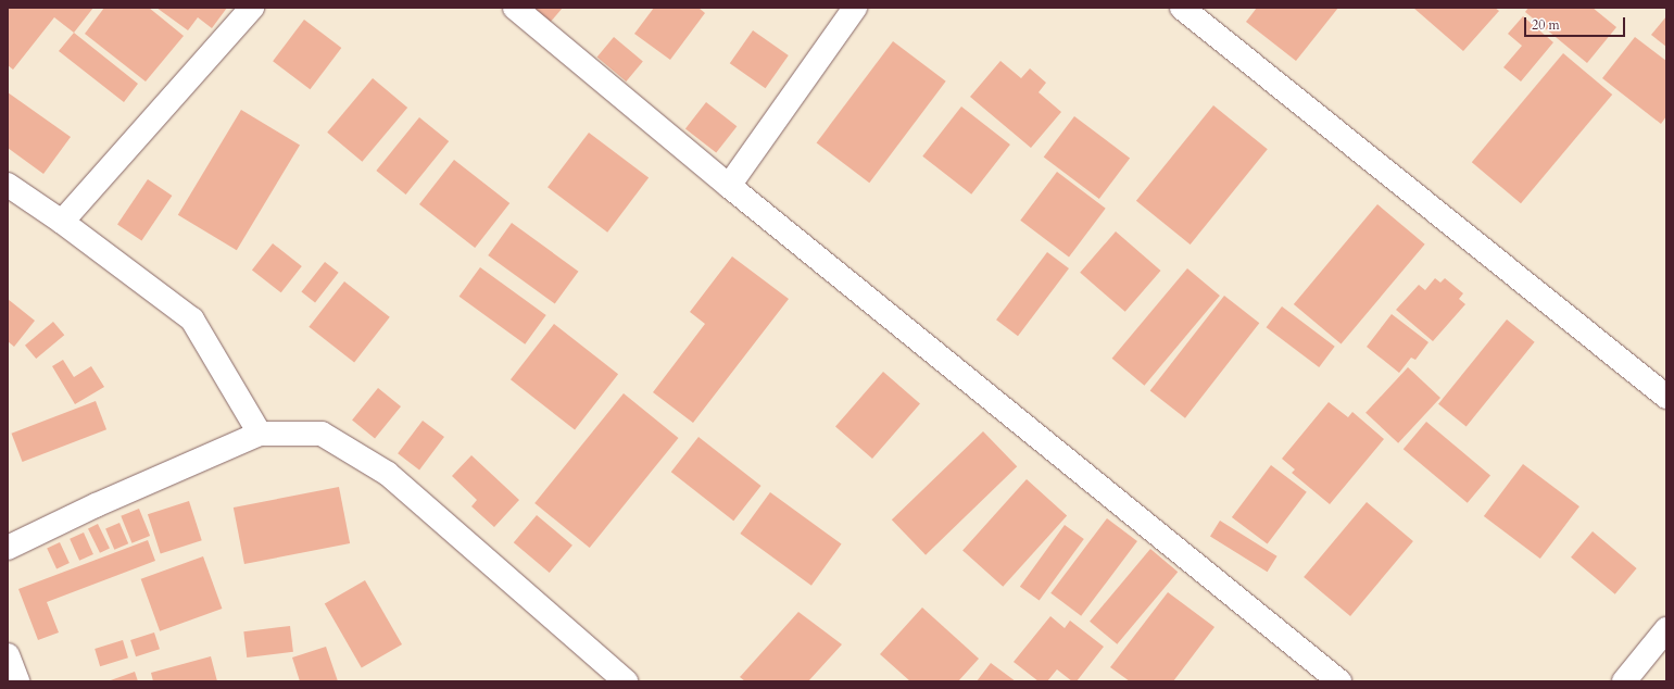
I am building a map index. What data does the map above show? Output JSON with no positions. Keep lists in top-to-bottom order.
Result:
{
  "scale_bar": "20 m"
}
